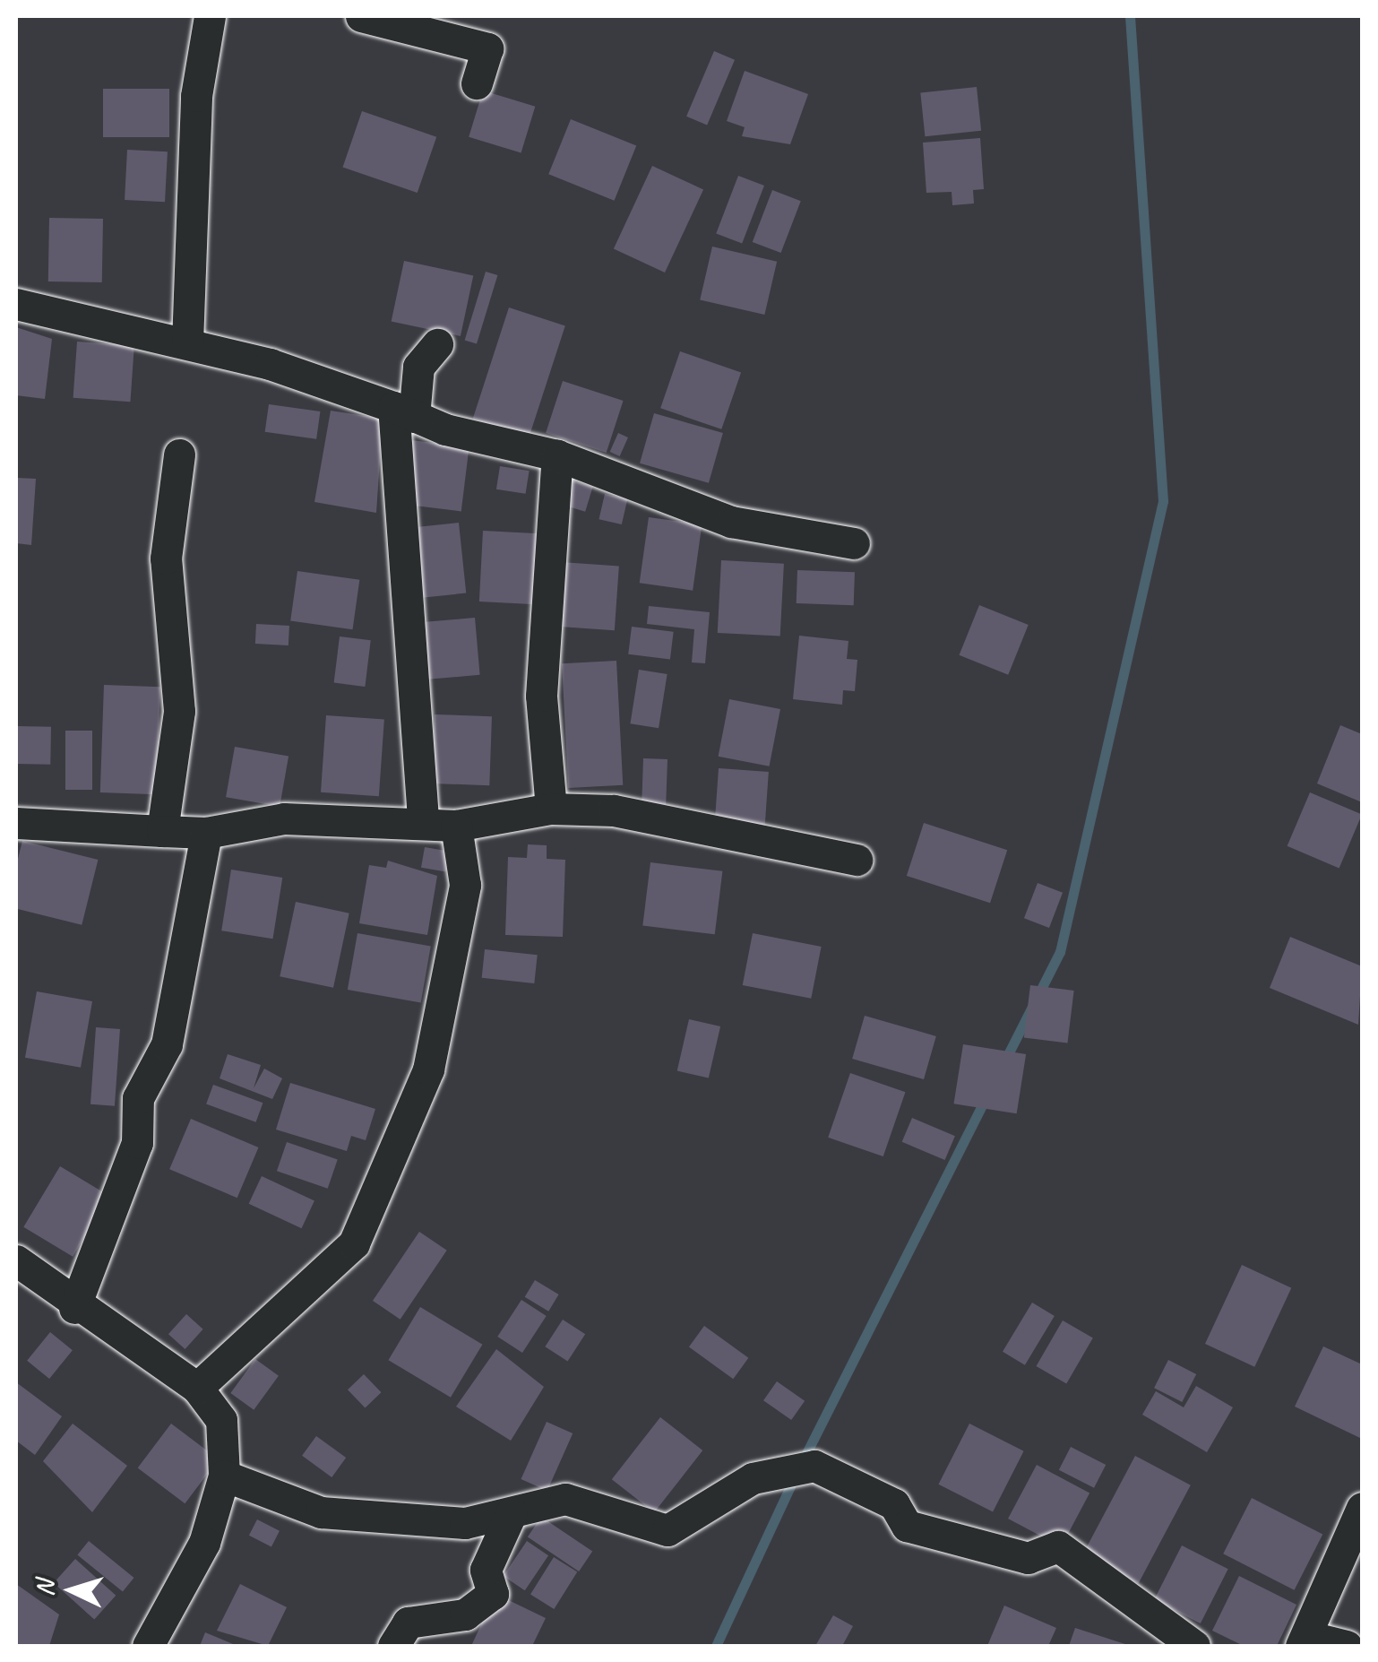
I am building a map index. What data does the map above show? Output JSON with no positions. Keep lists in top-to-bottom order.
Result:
{
  "north": "left"
}
